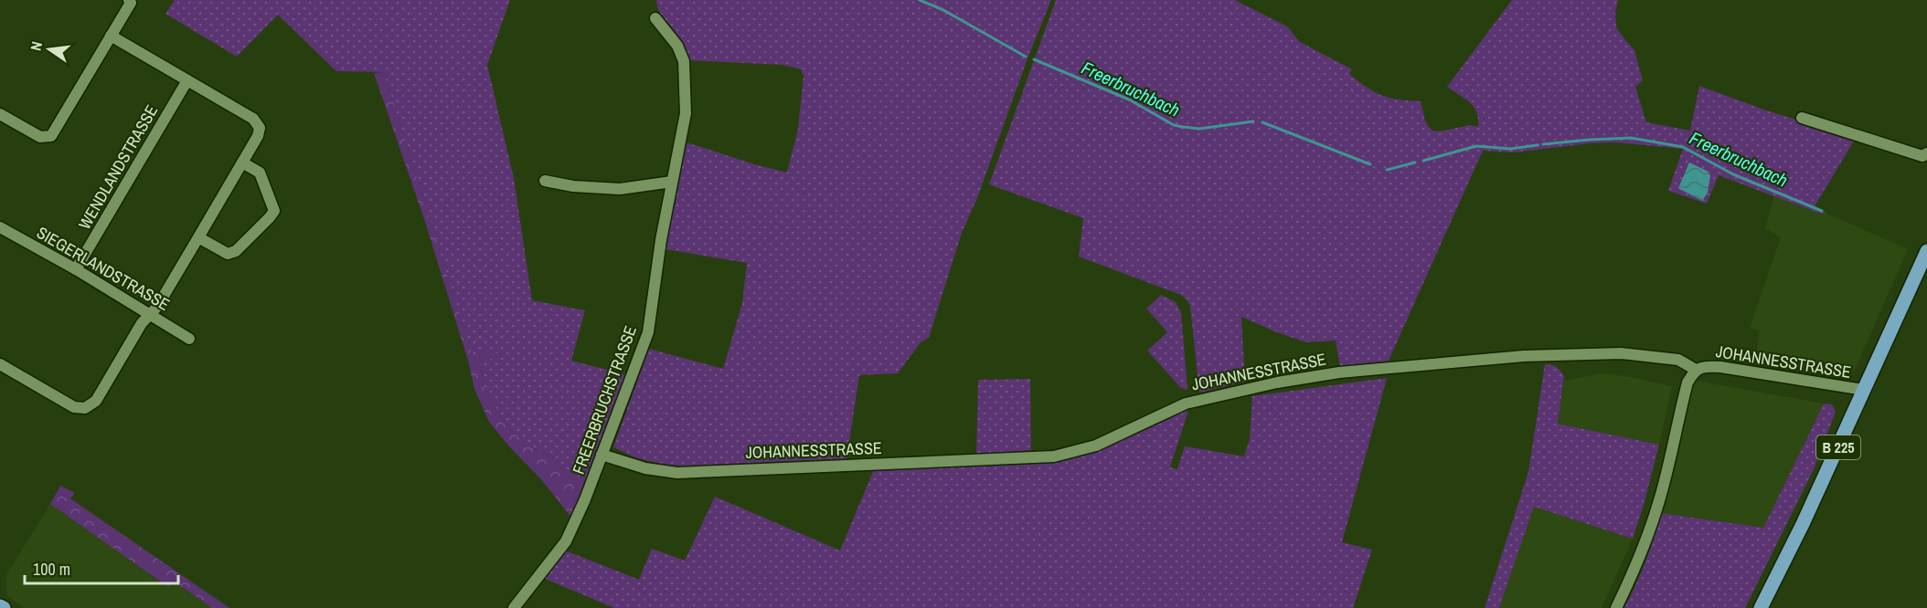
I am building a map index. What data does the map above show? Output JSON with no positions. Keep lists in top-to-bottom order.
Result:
{
  "streets": {
    "main road": ["B 225"],
    "street": [
      "WENDLANDSTRASSE",
      "SIEGERLANDSTRASSE",
      "JOHANNESSTRASSE",
      "FREERBRUCHSTRASSE"
    ]
  },
  "crossings": [
    ["WENDLANDSTRASSE", "SIEGERLANDSTRASSE"],
    ["JOHANNESSTRASSE", "FREERBRUCHSTRASSE"],
    ["JOHANNESSTRASSE", "B 225"]
  ],
  "water": ["Freerbruchbach"],
  "scale_bar": "100 m",
  "north": "left"
}
